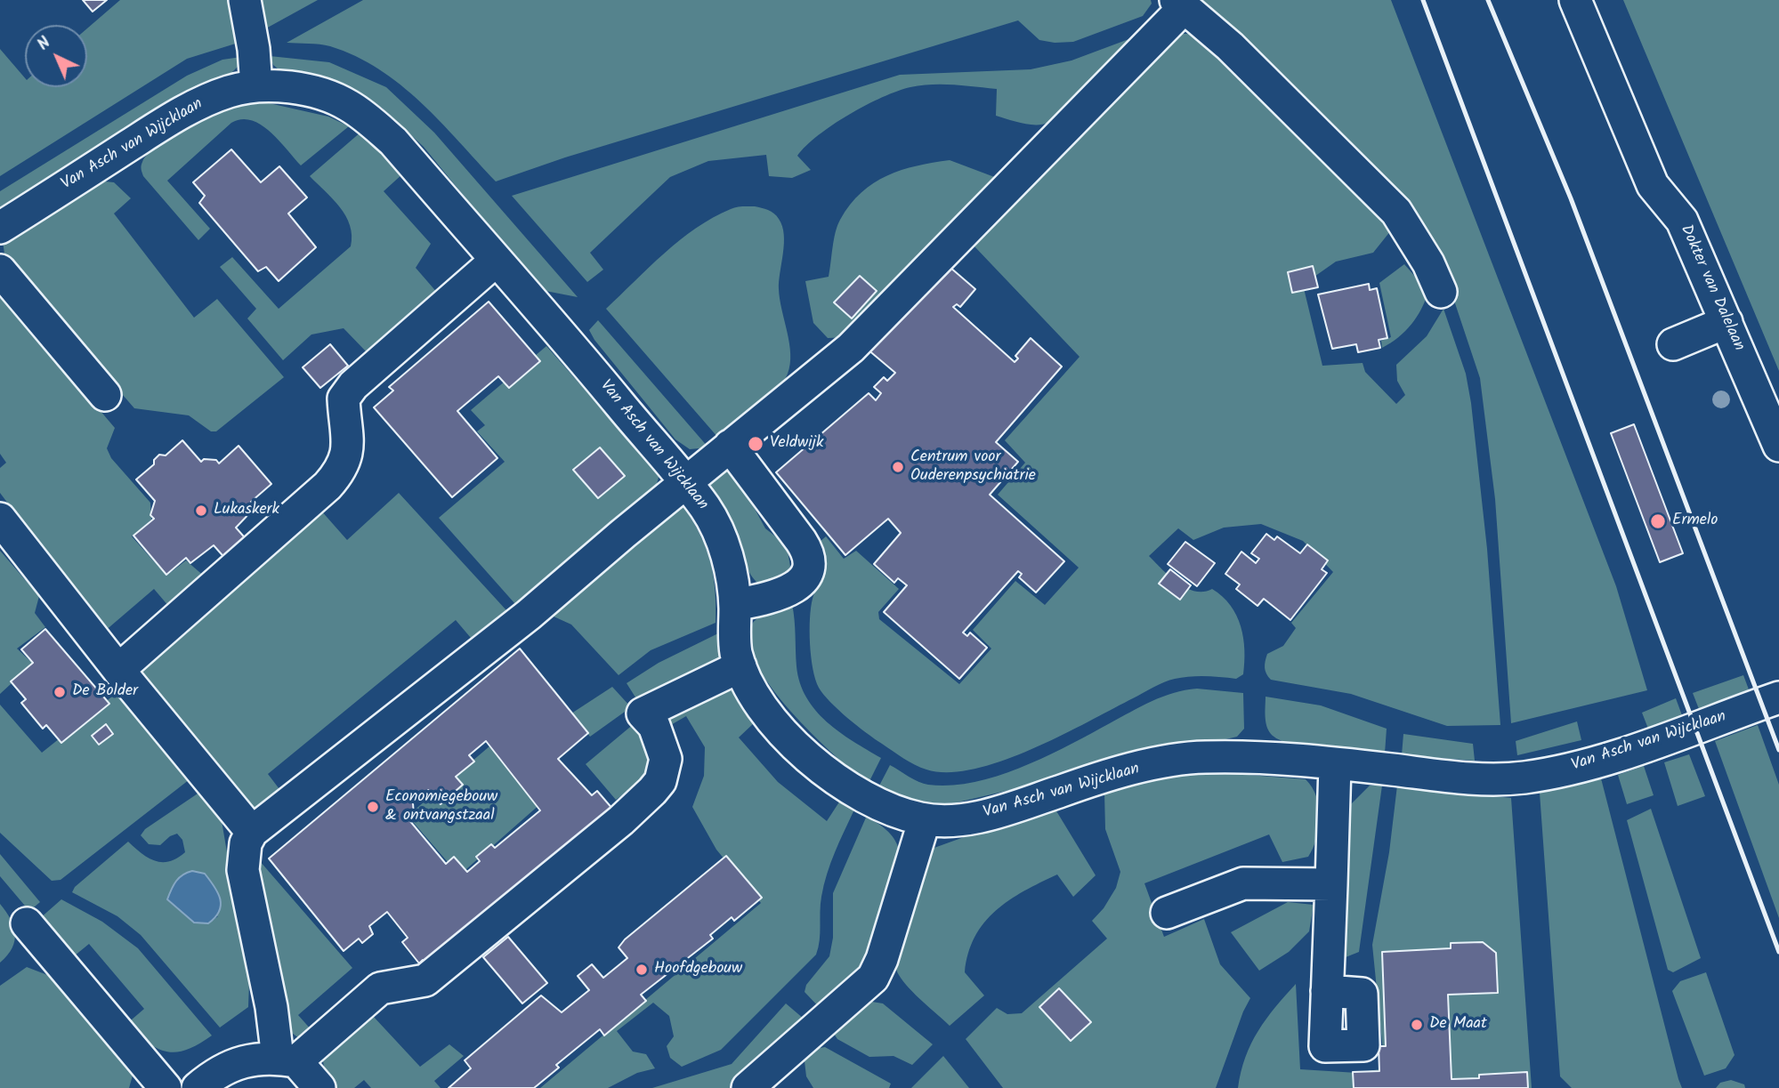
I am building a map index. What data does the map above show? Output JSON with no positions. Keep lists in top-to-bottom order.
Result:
{
  "streets": {
    "street": ["Van Asch van Wijcklaan", "Dokter van Dalelaan"]
  },
  "places": [
    "Veldwijk",
    "Centrum voor Ouderenpsychiatrie",
    "Lukaskerk",
    "Ermelo",
    "De Bolder",
    "Economiegebouw & ontvangstzaal",
    "Hoofdgebouw",
    "De Maat"
  ],
  "north": "top left"
}
